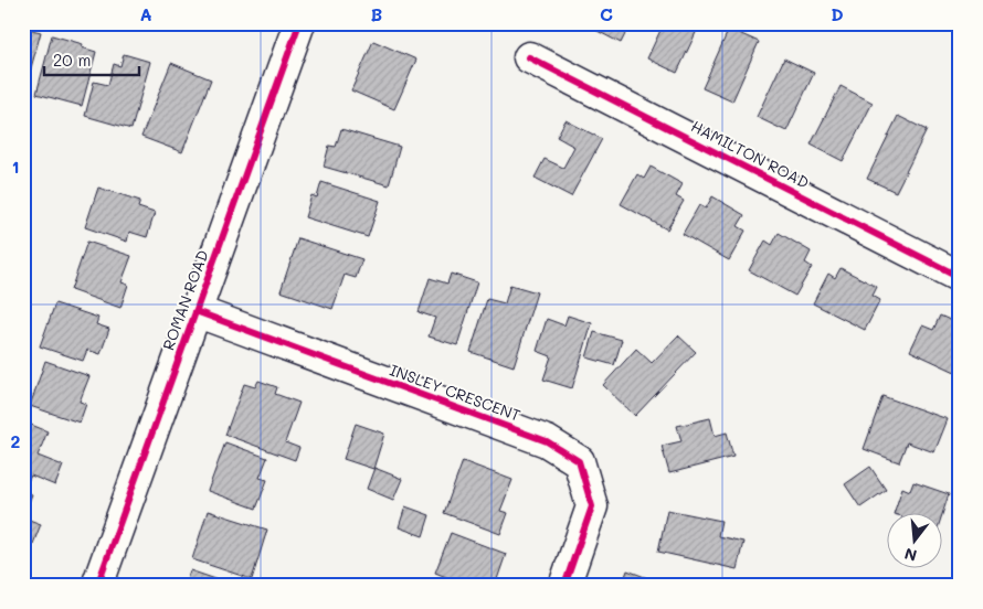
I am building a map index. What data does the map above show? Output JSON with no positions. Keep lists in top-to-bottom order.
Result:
{
  "streets": {
    "street": ["HAMILTON ROAD", "ROMAN ROAD", "INSLEY CRESCENT"]
  },
  "crossings": [
    ["ROMAN ROAD", "INSLEY CRESCENT"]
  ],
  "scale_bar": "20 m",
  "north": "bottom",
  "grid": {
    "columns": [
      "A",
      "B",
      "C",
      "D"
    ],
    "rows": ["1", "2"]
  }
}
